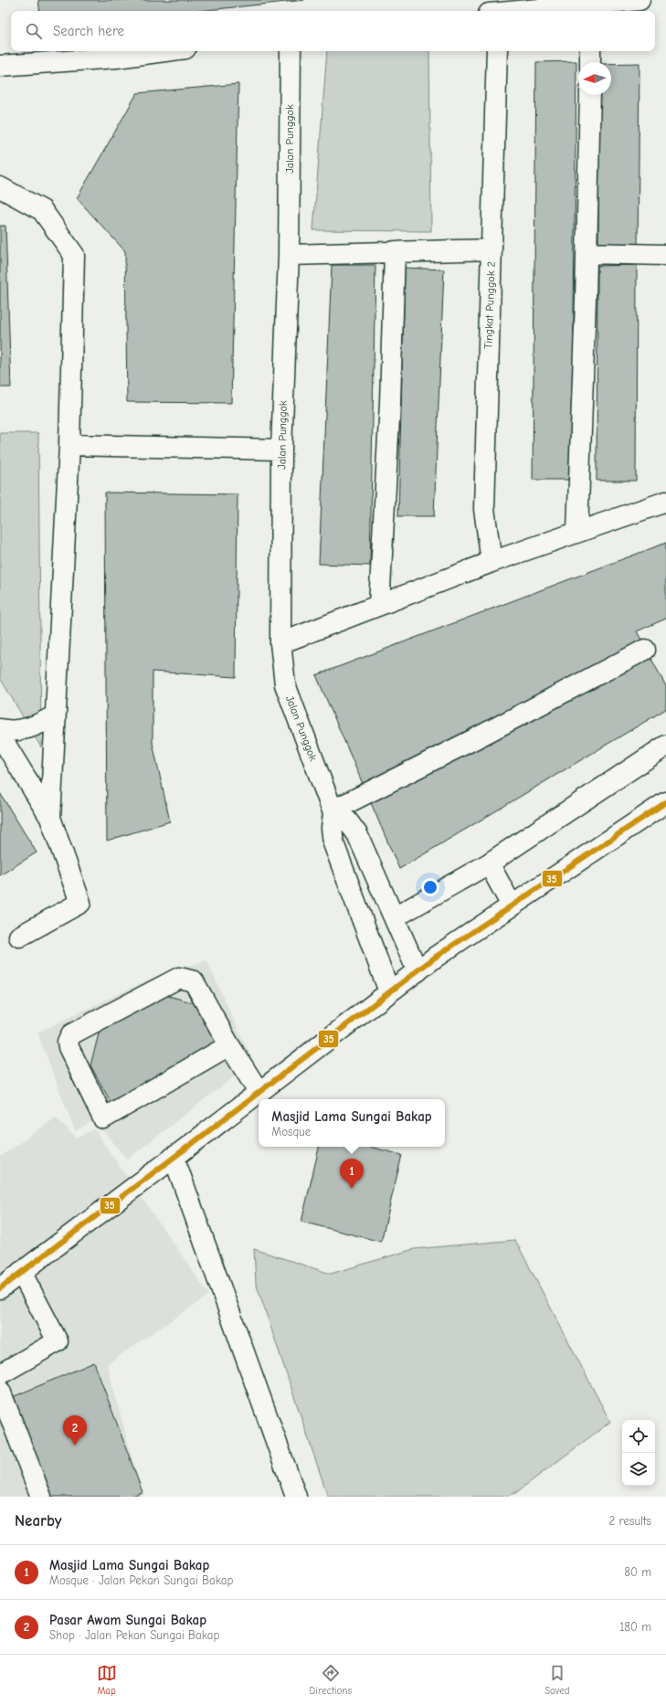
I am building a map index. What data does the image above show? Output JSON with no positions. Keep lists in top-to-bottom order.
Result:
{
  "streets": {
    "street": ["Jalan Punggok", "Tingkat Punggok 2"]
  },
  "lines": ["transit line 35"],
  "north": "left",
  "page": {
    "search": "Search here",
    "popup": ["Masjid Lama Sungai Bakap", "Mosque"],
    "pins": ["1", "2"],
    "heading": ["Nearby", "2 results"],
    "list": [
      {
        "mark": "1",
        "name": "Masjid Lama Sungai Bakap",
        "note": "Mosque · Jalan Pekan Sungai Bakap",
        "value": "80 m"
      },
      {
        "mark": "2",
        "name": "Pasar Awam Sungai Bakap",
        "note": "Shop · Jalan Pekan Sungai Bakap",
        "value": "180 m"
      }
    ],
    "nav": ["Map", "Directions", "Saved"]
  }
}
